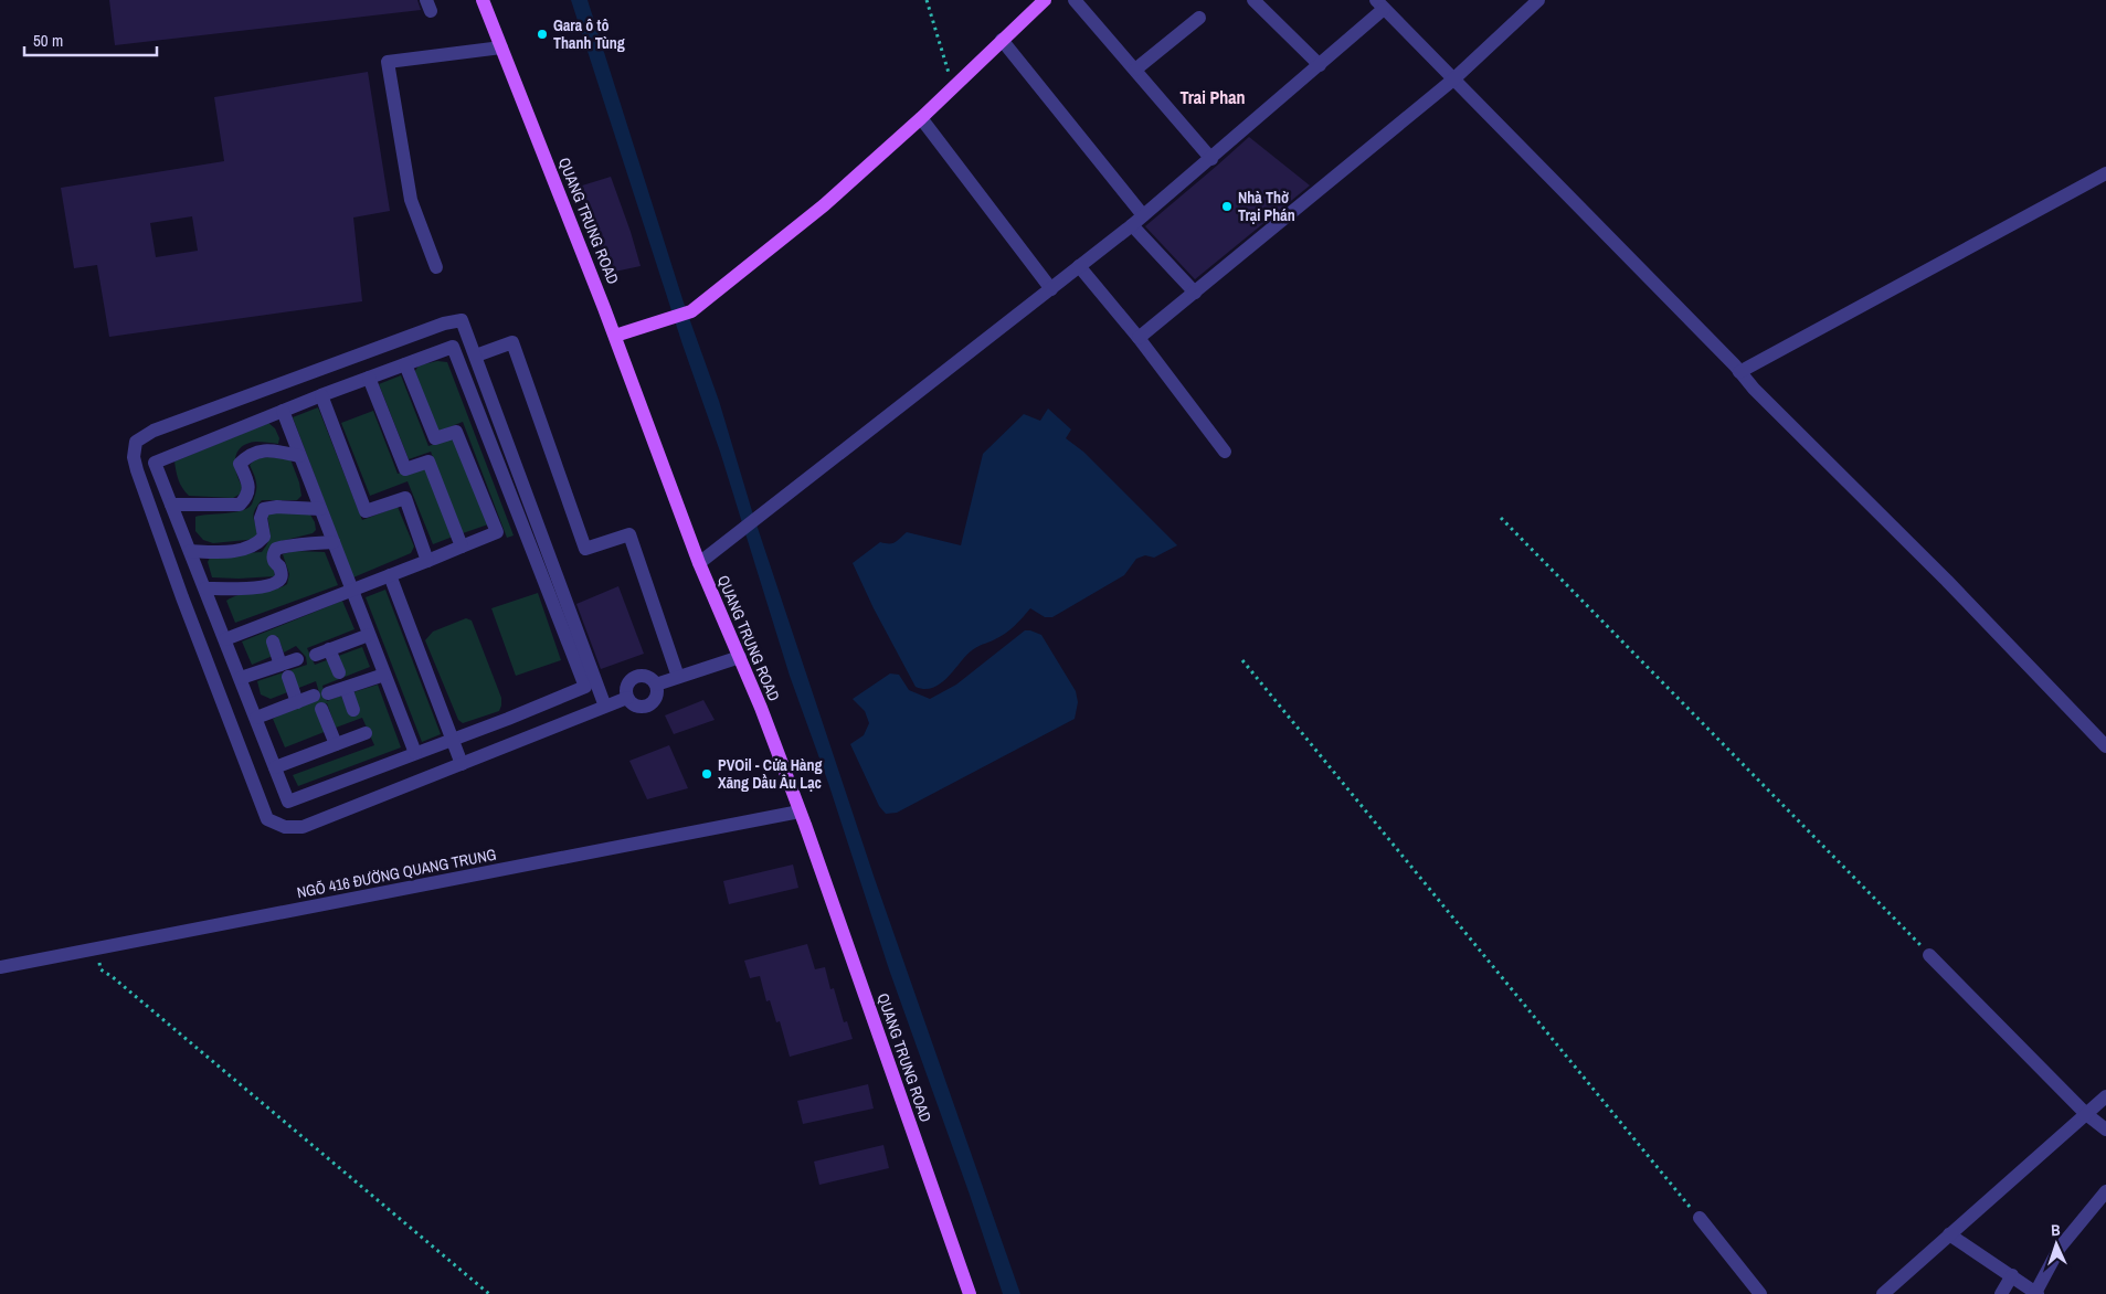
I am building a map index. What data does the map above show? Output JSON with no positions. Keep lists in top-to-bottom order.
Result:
{
  "streets": {
    "main road": ["QUANG TRUNG ROAD"],
    "street": ["NGÕ 416 ĐƯỜNG QUANG TRUNG"]
  },
  "crossings": [
    ["QUANG TRUNG ROAD", "NGÕ 416 ĐƯỜNG QUANG TRUNG"]
  ],
  "districts": ["Trai Phan"],
  "places": ["Gara ô tô Thanh Tùng", "Nhà Thờ Trại Phán", "PVOil - Cửa Hàng Xăng Dầu Âu Lạc"],
  "scale_bar": "50 m",
  "north": "top"
}
